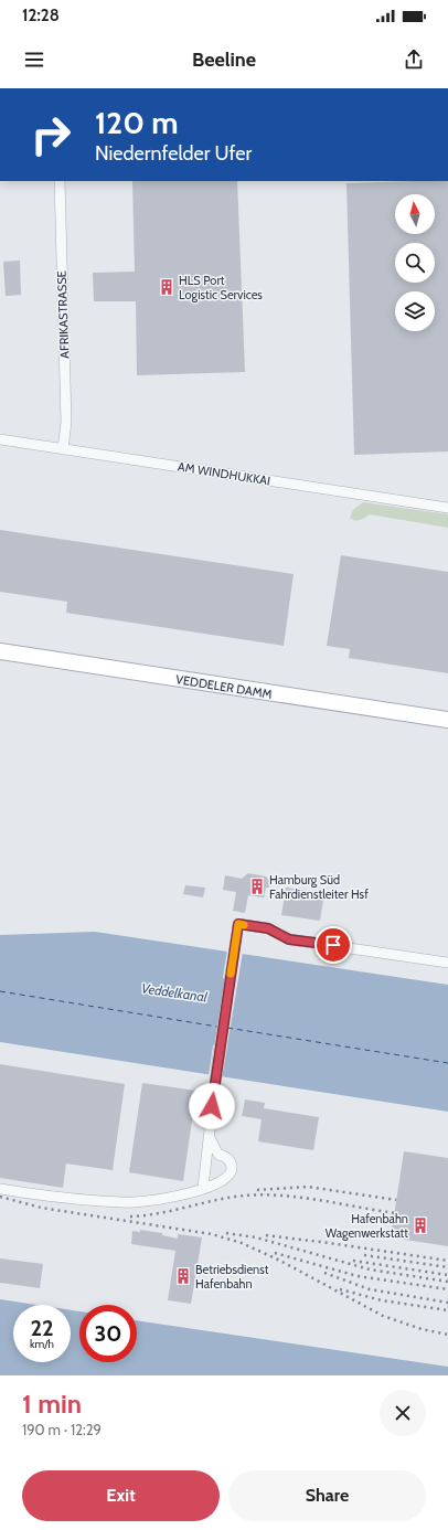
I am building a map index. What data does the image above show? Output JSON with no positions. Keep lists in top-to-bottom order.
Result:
{
  "streets": {
    "main road": ["VEDDELER DAMM"],
    "street": ["AFRIKASTRASSE", "AM WINDHUKKAI"]
  },
  "crossings": [
    ["AFRIKASTRASSE", "AM WINDHUKKAI"]
  ],
  "water": ["Veddelkanal"],
  "places": {
    "building": [
      "HLS Port Logistic Services",
      "Hamburg Süd Fahrdienstleiter Hsf",
      "Hafenbahn Wagenwerkstatt",
      "Betriebsdienst Hafenbahn"
    ]
  },
  "north": "top",
  "page": {
    "status": "12:28",
    "header": "Beeline",
    "turn": ["120 m", "Niedernfelder Ufer"],
    "speed": "22 km/h",
    "limit": "30",
    "heading": ["1 min", "190 m · 12:29"],
    "buttons": ["Exit", "Share"]
  }
}
